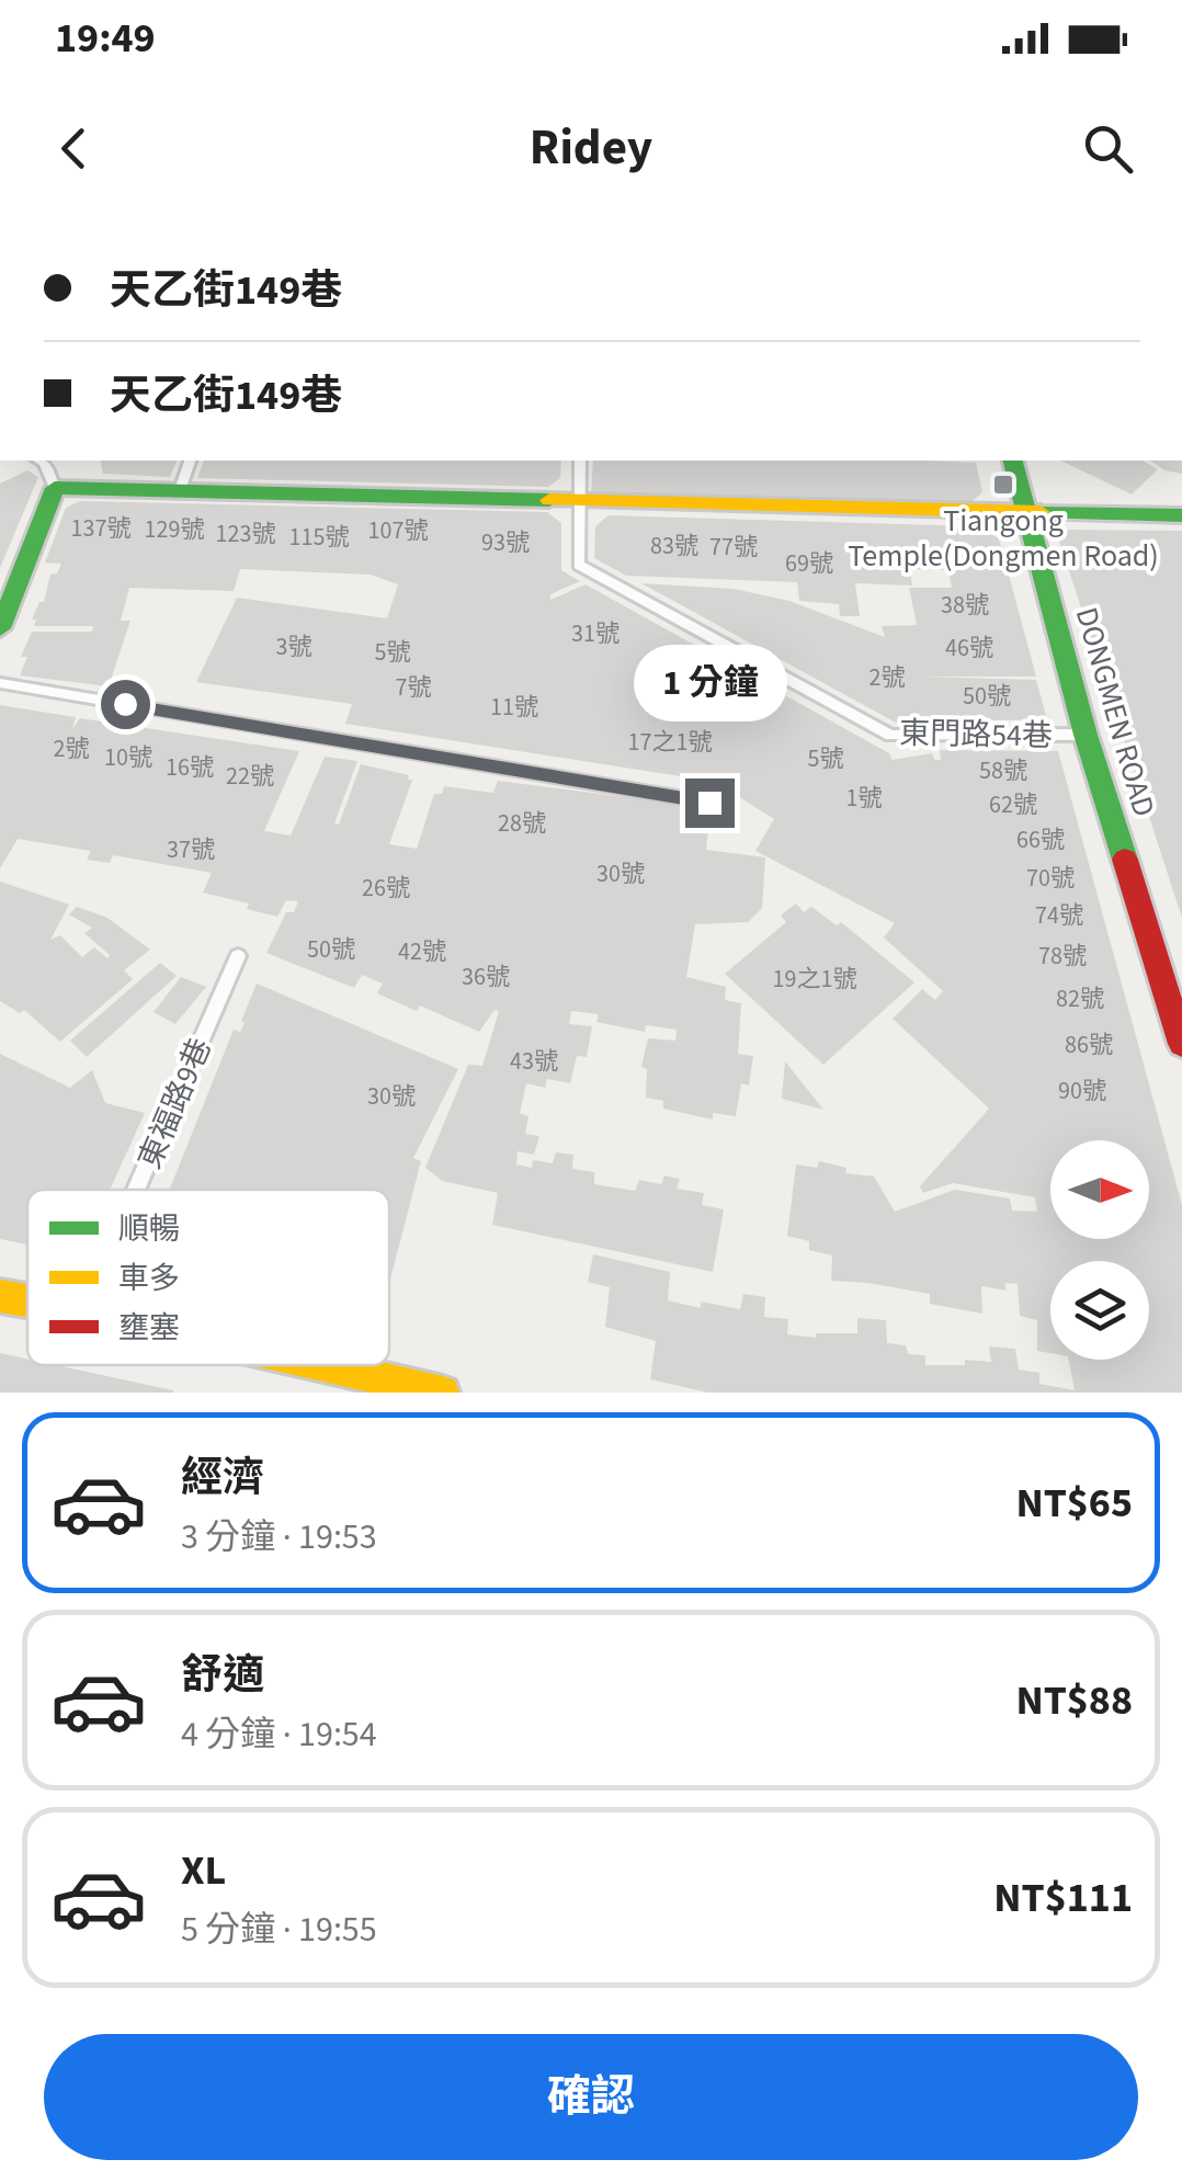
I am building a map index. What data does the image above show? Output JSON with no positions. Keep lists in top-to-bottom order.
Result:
{
  "streets": {
    "street": ["DONGMEN ROAD"],
    "lane": ["東門路54巷", "東福路9巷"]
  },
  "crossings": [
    ["DONGMEN ROAD", "東門路54巷"]
  ],
  "places": {
    "transit": ["Tiangong Temple(Dongmen Road)"]
  },
  "house_numbers": [
    "137號",
    "129號",
    "107號",
    "123號",
    "115號",
    "93號",
    "83號",
    "77號",
    "69號",
    "38號",
    "31號",
    "3號",
    "46號",
    "5號",
    "2號",
    "7號",
    "50號",
    "11號",
    "17之1號",
    "2號",
    "10號",
    "5號",
    "16號",
    "58號",
    "22號",
    "1號",
    "62號",
    "28號",
    "66號",
    "37號",
    "30號",
    "70號",
    "26號",
    "74號",
    "50號",
    "42號",
    "78號",
    "36號",
    "19之1號",
    "82號",
    "86號",
    "43號",
    "90號",
    "30號"
  ],
  "legend": ["順暢", "車多", "壅塞"],
  "north": "right",
  "page": {
    "status": "19:49",
    "header": "Ridey",
    "banner": ["天乙街149巷", "天乙街149巷"],
    "bubble": "1 分鐘",
    "list": [
      {
        "name": "經濟",
        "note": "3 分鐘 · 19:53",
        "value": "NT$65"
      },
      {
        "name": "舒適",
        "note": "4 分鐘 · 19:54",
        "value": "NT$88"
      },
      {
        "name": "XL",
        "note": "5 分鐘 · 19:55",
        "value": "NT$111"
      }
    ],
    "buttons": "確認"
  }
}
